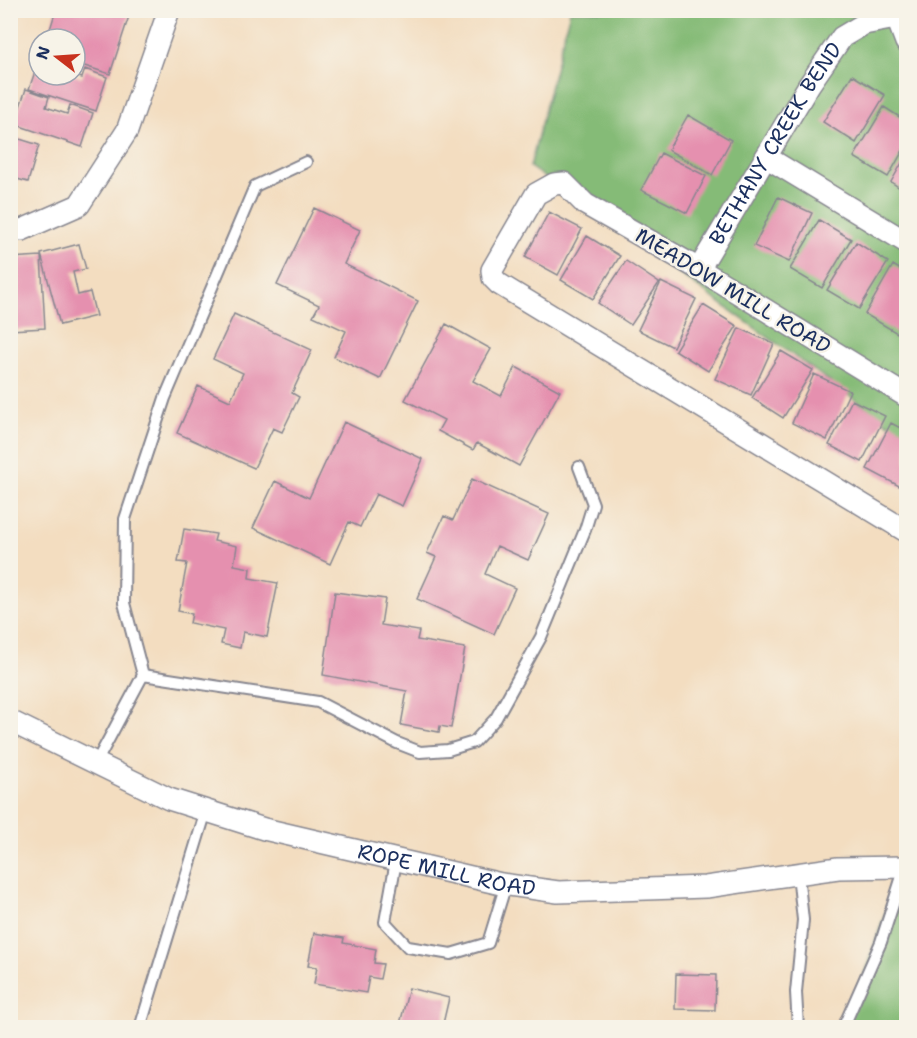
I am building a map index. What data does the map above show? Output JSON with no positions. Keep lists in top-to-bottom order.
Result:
{
  "streets": {
    "street": ["BETHANY CREEK BEND", "MEADOW MILL ROAD", "ROPE MILL ROAD"]
  },
  "crossings": [
    ["BETHANY CREEK BEND", "MEADOW MILL ROAD"]
  ],
  "north": "left"
}
